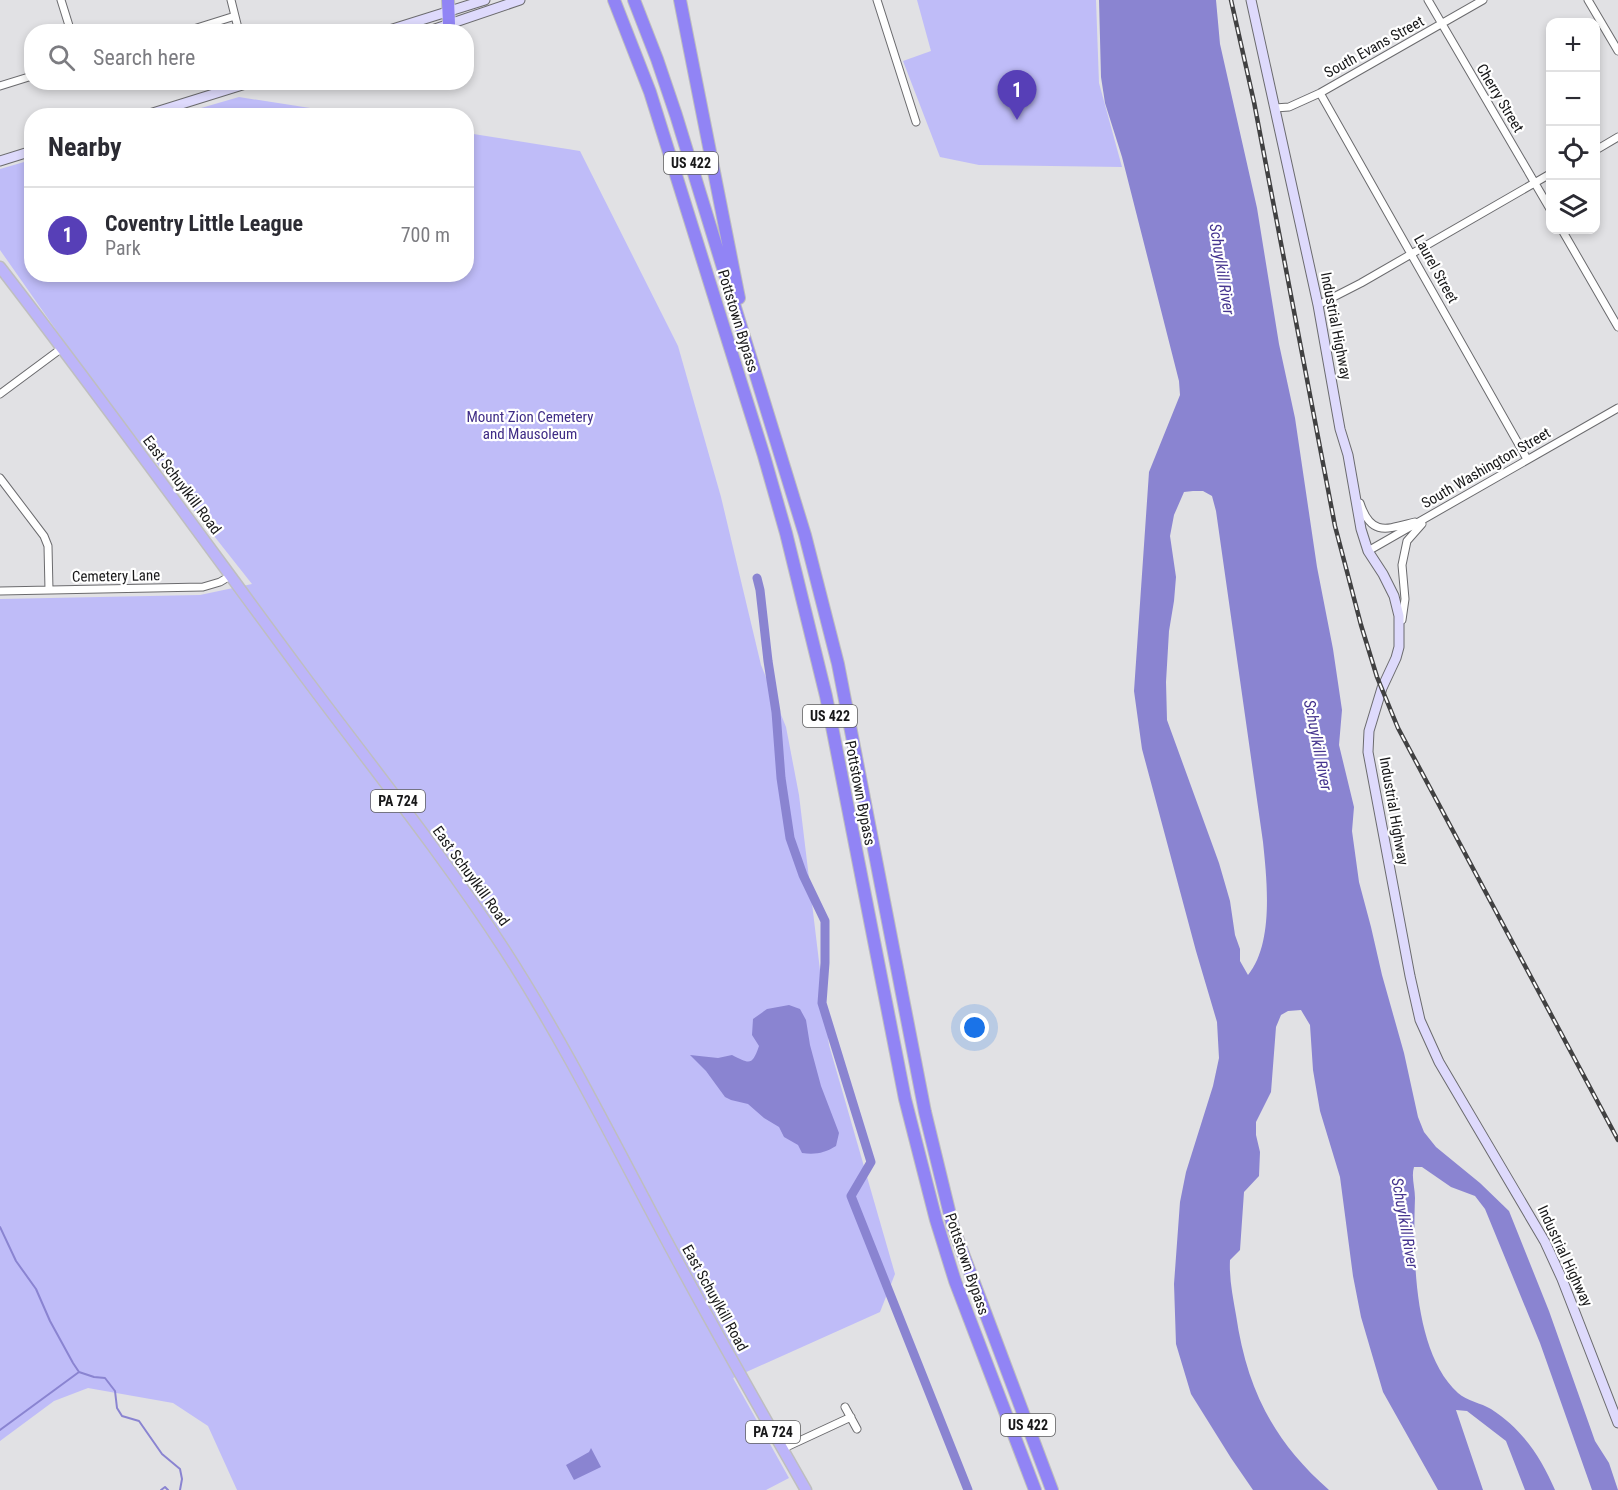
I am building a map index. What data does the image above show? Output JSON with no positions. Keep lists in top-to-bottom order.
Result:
{
  "streets": {
    "highway": ["US 422", "Pottstown Bypass"],
    "main road": ["East Schuylkill Road", "PA 724"],
    "street": [
      "South Evans Street",
      "Cherry Street",
      "Laurel Street",
      "Industrial Highway",
      "South Washington Street",
      "Cemetery Lane"
    ]
  },
  "crossings": [
    ["South Evans Street", "Cherry Street"],
    ["South Evans Street", "Laurel Street"],
    ["South Evans Street", "Industrial Highway"],
    ["Laurel Street", "South Washington Street"],
    ["Industrial Highway", "South Washington Street"],
    ["East Schuylkill Road", "Cemetery Lane"]
  ],
  "water": ["Schuylkill River"],
  "parks": ["Mount Zion Cemetery and Mausoleum"],
  "page": {
    "map_buttons": ["+", "−"],
    "search": "Search here",
    "pins": "1",
    "heading": "Nearby",
    "list": [
      {
        "mark": "1",
        "name": "Coventry Little League",
        "note": "Park",
        "value": "700 m"
      }
    ]
  }
}
